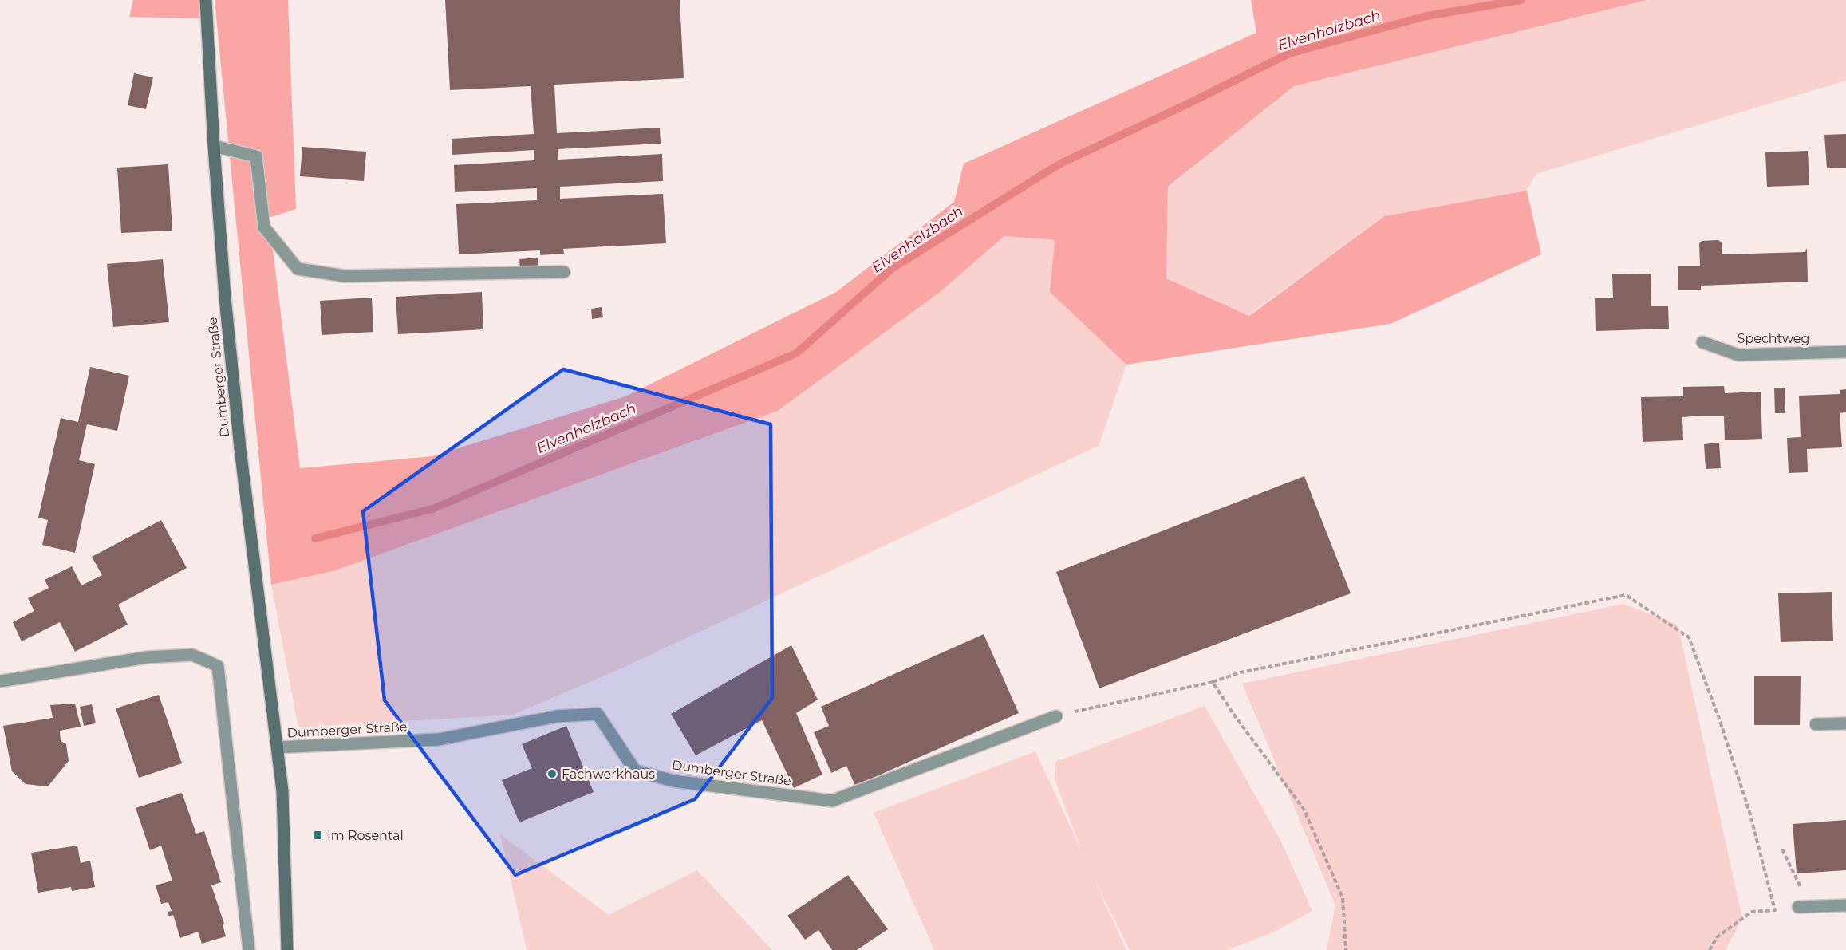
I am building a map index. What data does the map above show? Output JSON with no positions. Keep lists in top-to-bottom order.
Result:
{
  "streets": {
    "main road": ["Dumberger Straße"],
    "street": ["Spechtweg"]
  },
  "water": ["Elvenholzbach"],
  "places": {
    "other": ["Fachwerkhaus"],
    "transit": ["Im Rosental"]
  }
}
